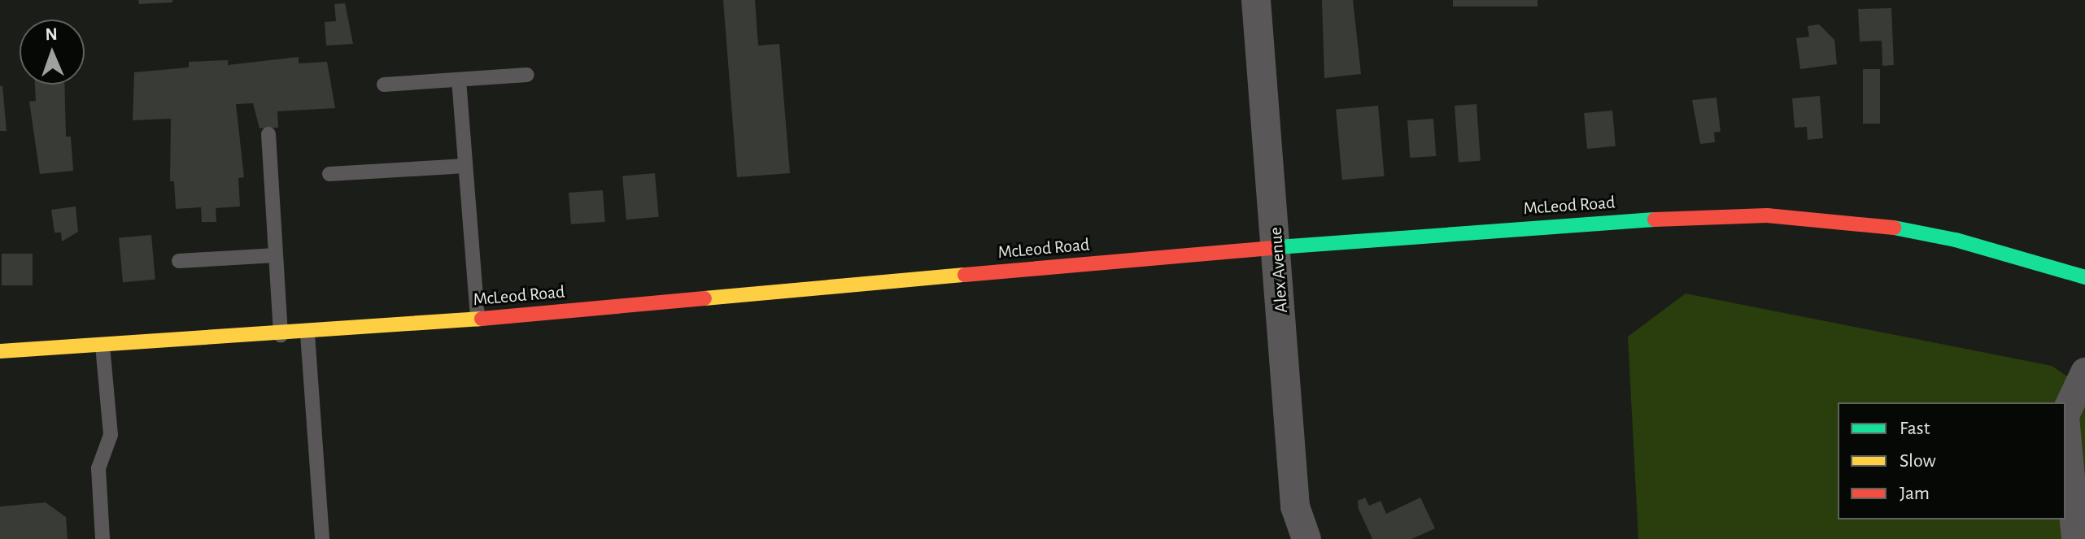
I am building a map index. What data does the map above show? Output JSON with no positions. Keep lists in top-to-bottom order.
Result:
{
  "streets": {
    "main road": ["McLeod Road"],
    "street": ["Alex Avenue"]
  },
  "crossings": [
    ["McLeod Road", "Alex Avenue"]
  ],
  "legend": ["Fast", "Slow", "Jam"],
  "north": "top"
}
